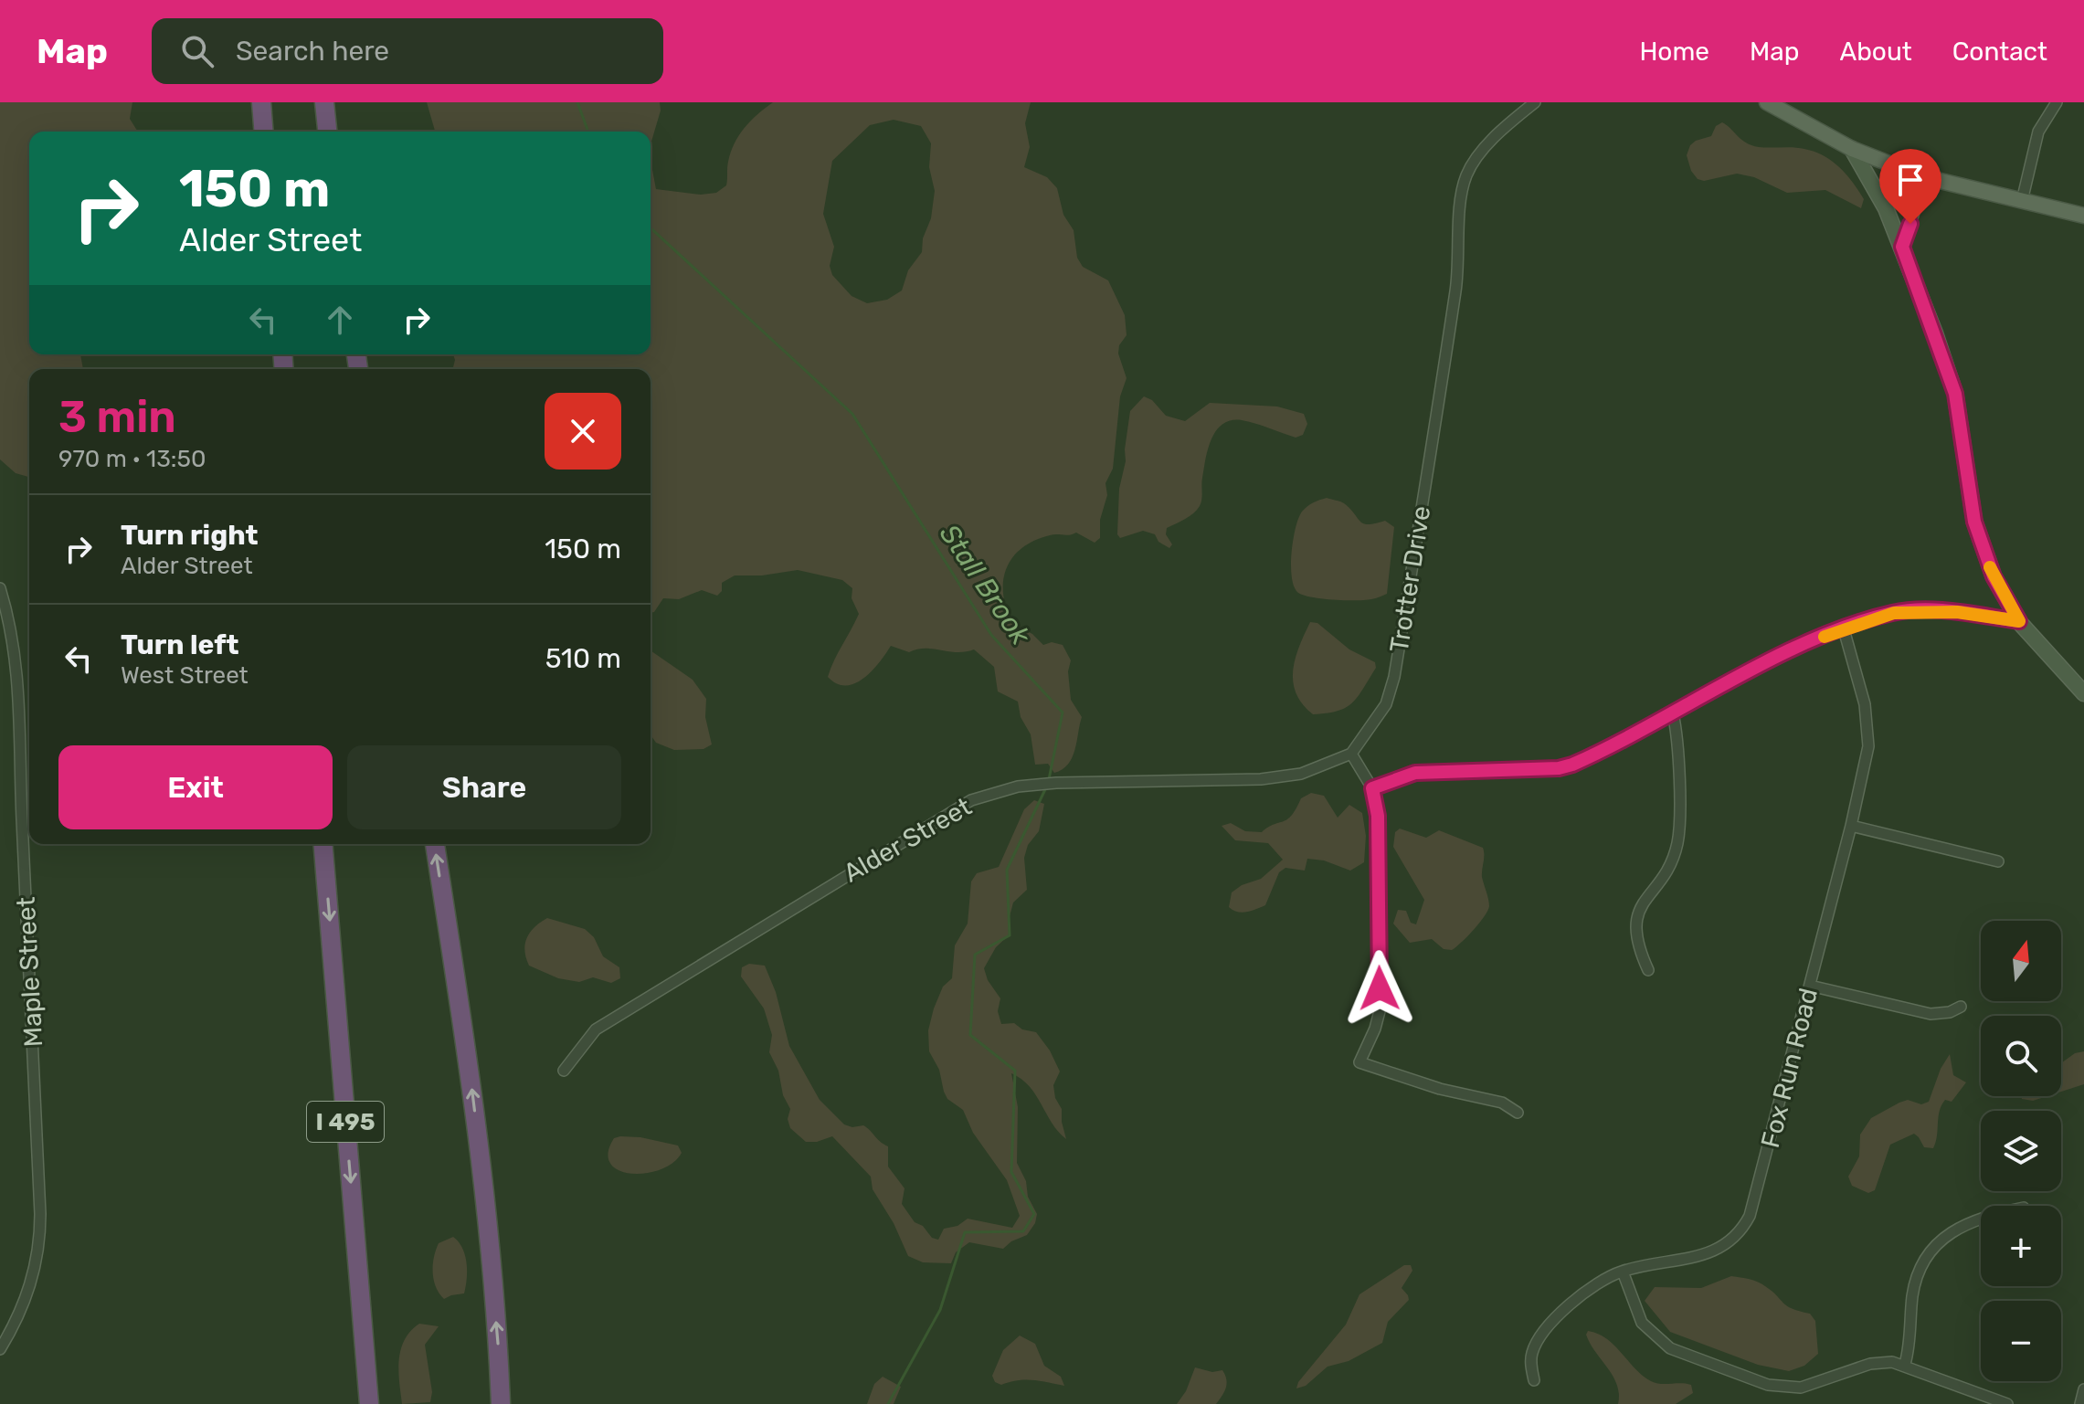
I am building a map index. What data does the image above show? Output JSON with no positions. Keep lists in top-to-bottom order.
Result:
{
  "streets": {
    "highway": ["I 495"],
    "street": [
      "Trotter Drive",
      "Alder Street",
      "Maple Street",
      "Fox Run Road"
    ]
  },
  "crossings": [
    ["Trotter Drive", "Alder Street"]
  ],
  "water": ["Stall Brook"],
  "north": "top",
  "page": {
    "header": "Map",
    "search": "Search here",
    "nav": [
      "Home",
      "Map",
      "About",
      "Contact"
    ],
    "turn": ["150 m", "Alder Street"],
    "heading": ["3 min", "970 m · 13:50"],
    "list": [
      {
        "name": "Turn right",
        "note": "Alder Street",
        "value": "150 m"
      },
      {
        "name": "Turn left",
        "note": "West Street",
        "value": "510 m"
      }
    ],
    "buttons": ["Exit", "Share"],
    "map_buttons": ["+", "−"]
  }
}
